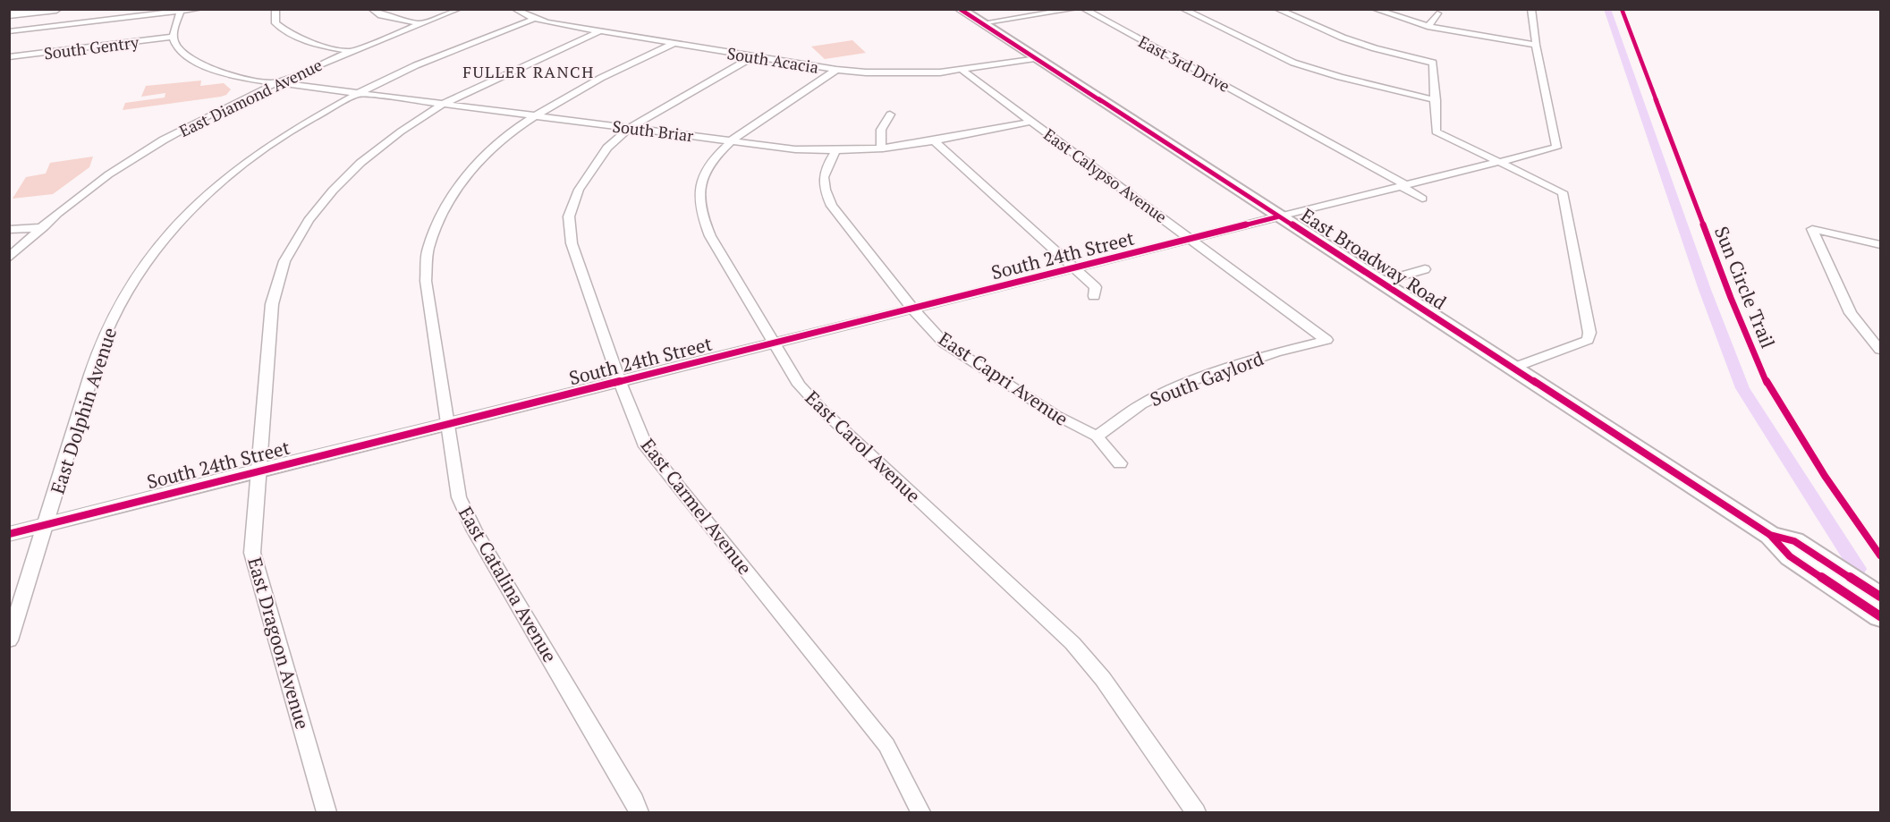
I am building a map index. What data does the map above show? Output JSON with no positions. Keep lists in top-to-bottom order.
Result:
{
  "streets": {
    "main road": ["East Broadway Road"],
    "street": [
      "South Gentry",
      "South Acacia",
      "East 3rd Drive",
      "East Diamond Avenue",
      "South Briar",
      "East Calypso Avenue",
      "South 24th Street",
      "East Capri Avenue",
      "South Gaylord",
      "East Dolphin Avenue",
      "East Carol Avenue",
      "East Carmel Avenue",
      "East Catalina Avenue",
      "East Dragoon Avenue"
    ],
    "cycle path": ["Sun Circle Trail"]
  },
  "crossings": [
    ["South Gentry", "South Briar"],
    ["South Acacia", "East Calypso Avenue"],
    ["South Acacia", "East Broadway Road"],
    ["South Acacia", "East Dolphin Avenue"],
    ["South Acacia", "East Carol Avenue"],
    ["South Acacia", "East Carmel Avenue"],
    ["South Acacia", "East Catalina Avenue"],
    ["South Acacia", "East Dragoon Avenue"],
    ["East 3rd Drive", "South 24th Street"],
    ["East Diamond Avenue", "South Briar"],
    ["South Briar", "East Calypso Avenue"],
    ["South Briar", "East Capri Avenue"],
    ["South Briar", "East Dolphin Avenue"],
    ["South Briar", "East Carol Avenue"],
    ["South Briar", "East Carmel Avenue"],
    ["South Briar", "East Catalina Avenue"],
    ["South Briar", "East Dragoon Avenue"],
    ["East Calypso Avenue", "South 24th Street"],
    ["East Calypso Avenue", "South Gaylord"],
    ["South 24th Street", "East Broadway Road"],
    ["South 24th Street", "East Capri Avenue"],
    ["South 24th Street", "East Dolphin Avenue"],
    ["South 24th Street", "East Carol Avenue"],
    ["South 24th Street", "East Carmel Avenue"],
    ["South 24th Street", "East Catalina Avenue"],
    ["South 24th Street", "East Dragoon Avenue"],
    ["East Capri Avenue", "South Gaylord"]
  ],
  "districts": ["FULLER RANCH"]
}
